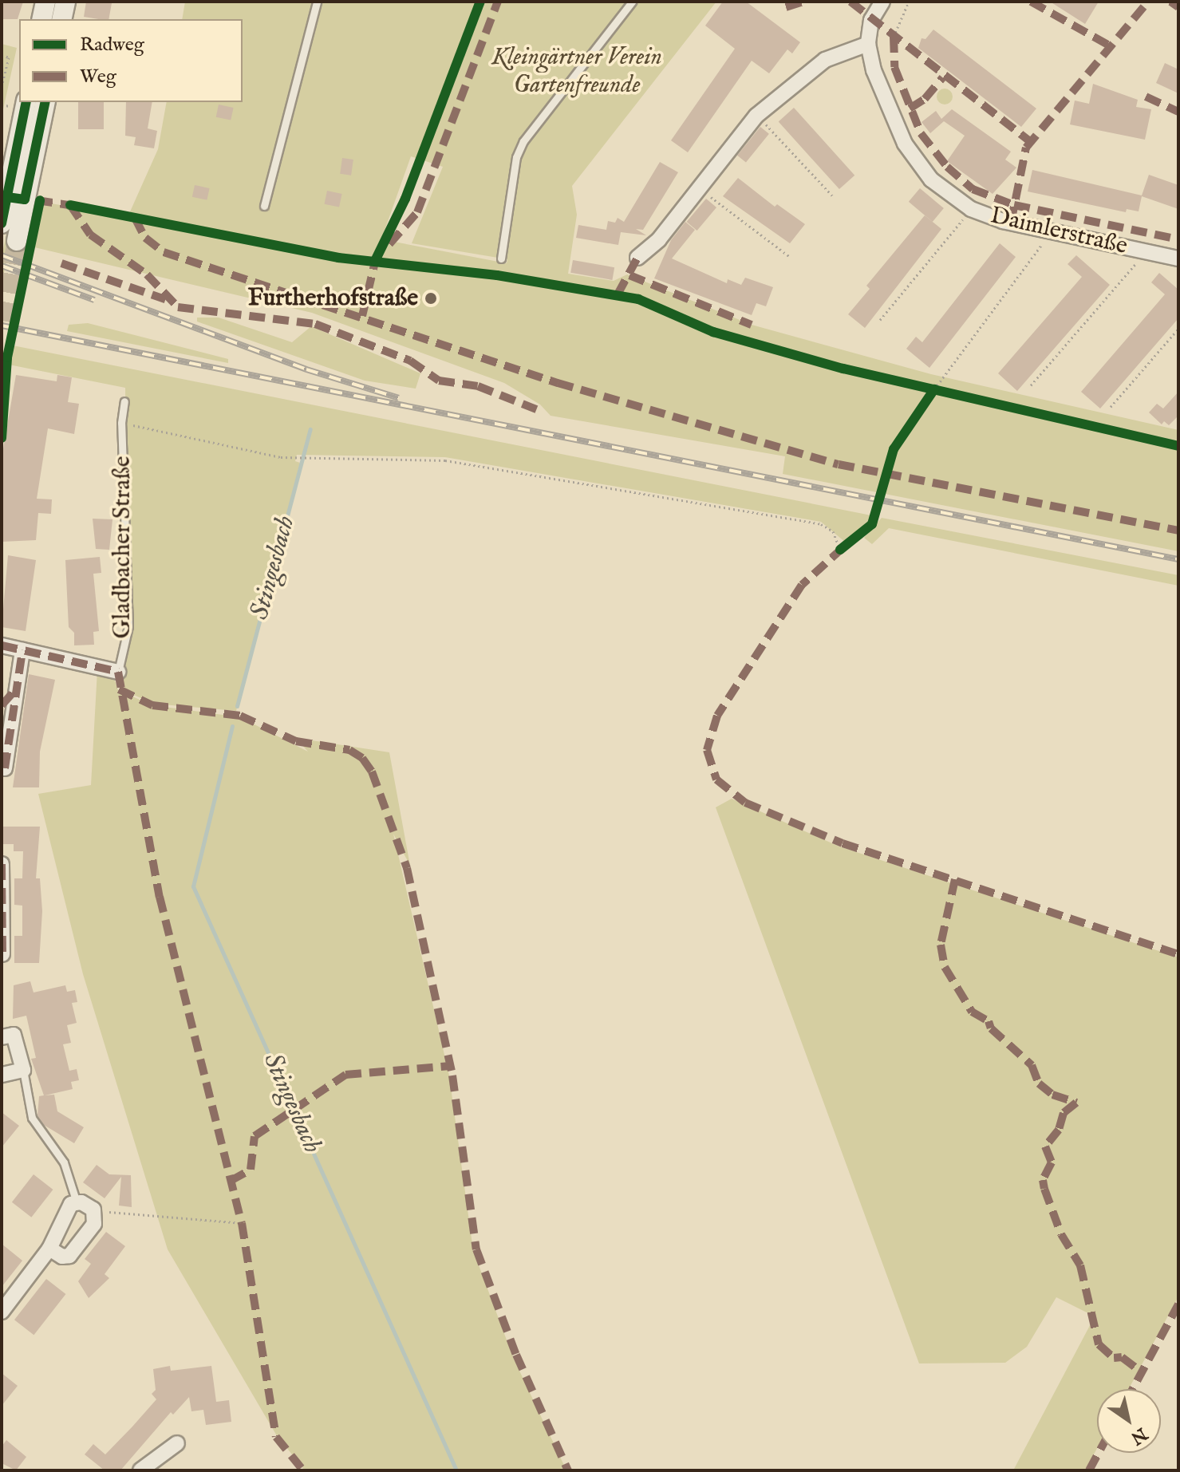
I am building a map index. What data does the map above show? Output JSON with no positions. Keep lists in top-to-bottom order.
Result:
{
  "streets": {
    "street": ["Daimlerstraße", "Gladbacher Straße"]
  },
  "water": ["Stingesbach"],
  "parks": ["Kleingärtner Verein Gartenfreunde"],
  "places": ["Furtherhofstraße"],
  "legend": ["Radweg", "Weg"],
  "north": "bottom right"
}
